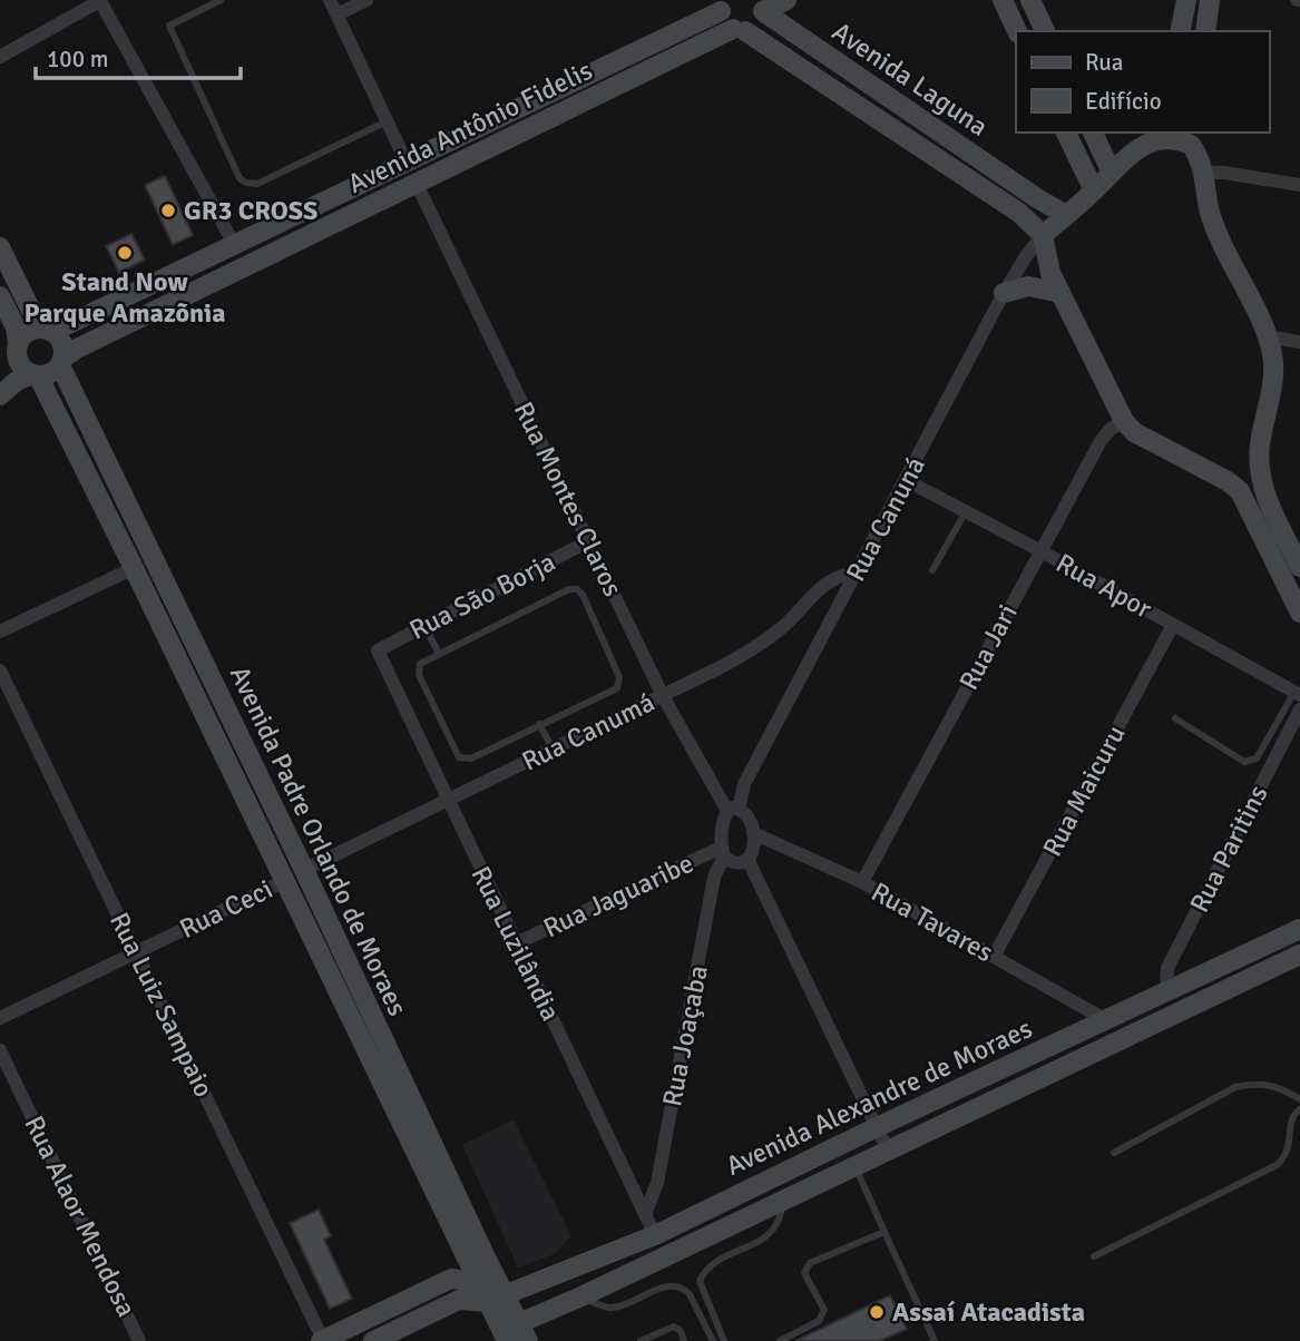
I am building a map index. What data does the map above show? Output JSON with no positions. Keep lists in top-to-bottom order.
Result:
{
  "streets": {
    "main road": [
      "Avenida Laguna",
      "Avenida Antônio Fidelis",
      "Avenida Padre Orlando de Moraes",
      "Avenida Alexandre de Moraes"
    ],
    "street": [
      "Rua Montes Claros",
      "Rua Canuná",
      "Rua Apor",
      "Rua São Borja",
      "Rua Jari",
      "Rua Canumá",
      "Rua Maicuru",
      "Rua Paritins",
      "Rua Jaguaribe",
      "Rua Ceci",
      "Rua Tavares",
      "Rua Luzilândia",
      "Rua Luiz Sampaio",
      "Rua Joaçaba",
      "Rua Alaor Mendosa"
    ]
  },
  "crossings": [
    ["Avenida Laguna", "Avenida Antônio Fidelis"],
    ["Avenida Laguna", "Rua Canuná"],
    ["Avenida Antônio Fidelis", "Rua Montes Claros"],
    ["Avenida Antônio Fidelis", "Avenida Padre Orlando de Moraes"],
    ["Rua Montes Claros", "Rua Canuná"],
    ["Rua Montes Claros", "Rua São Borja"],
    ["Rua Montes Claros", "Rua Canumá"],
    ["Rua Montes Claros", "Rua Tavares"],
    ["Rua Canuná", "Rua Apor"],
    ["Rua Canuná", "Rua Canumá"],
    ["Rua Canuná", "Rua Jaguaribe"],
    ["Rua Canuná", "Rua Joaçaba"],
    ["Rua Apor", "Rua Jari"],
    ["Rua Apor", "Rua Maicuru"],
    ["Rua São Borja", "Rua Luzilândia"],
    ["Rua Jari", "Rua Tavares"],
    ["Rua Canumá", "Avenida Padre Orlando de Moraes"],
    ["Rua Canumá", "Rua Luzilândia"],
    ["Rua Maicuru", "Rua Tavares"],
    ["Avenida Padre Orlando de Moraes", "Rua Ceci"],
    ["Avenida Padre Orlando de Moraes", "Avenida Alexandre de Moraes"],
    ["Rua Paritins", "Avenida Alexandre de Moraes"],
    ["Rua Jaguaribe", "Rua Luzilândia"],
    ["Rua Jaguaribe", "Rua Joaçaba"],
    ["Rua Ceci", "Rua Luiz Sampaio"],
    ["Rua Tavares", "Avenida Alexandre de Moraes"],
    ["Rua Luzilândia", "Rua Joaçaba"],
    ["Rua Luzilândia", "Avenida Alexandre de Moraes"]
  ],
  "places": ["GR3 CROSS", "Stand Now Parque Amazõnia", "Assaí Atacadista"],
  "legend": ["Rua", "Edifício"],
  "scale_bar": "100 m"
}
